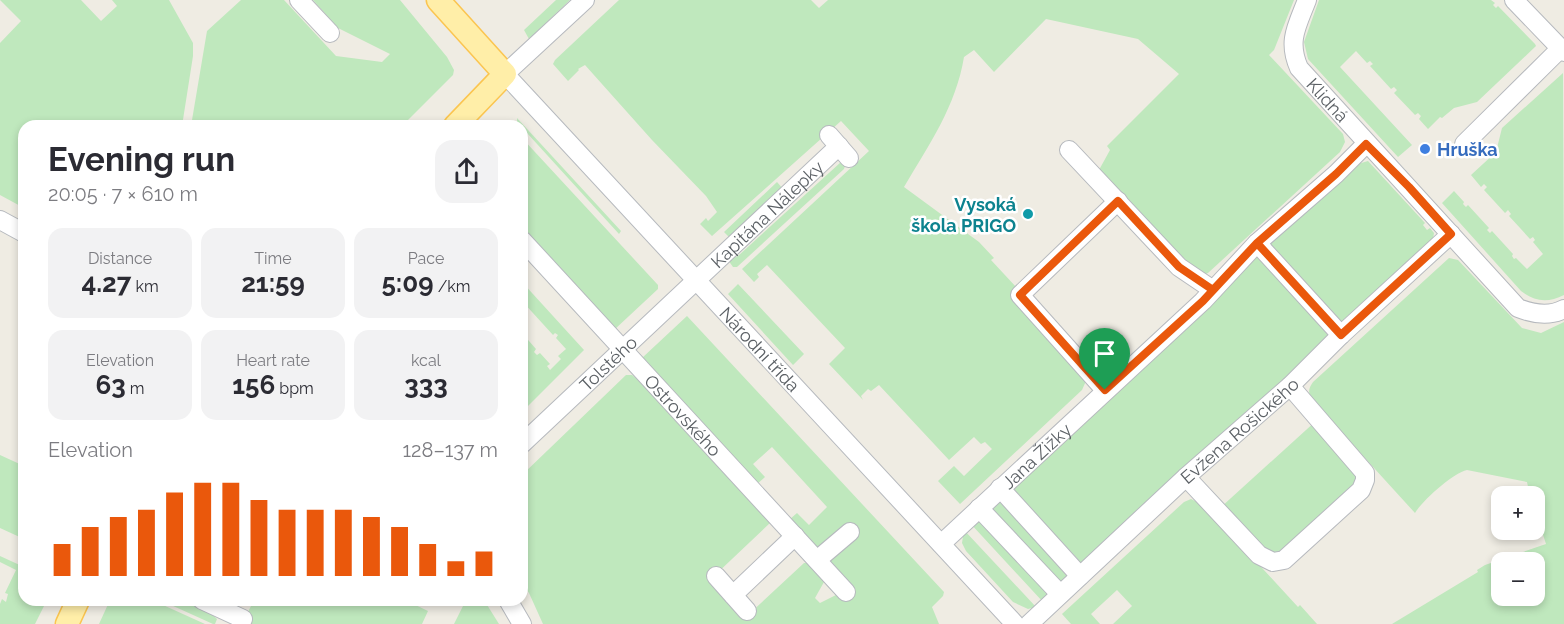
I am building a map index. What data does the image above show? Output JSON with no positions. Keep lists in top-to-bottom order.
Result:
{
  "streets": {
    "street": [
      "Klidná",
      "Kapitána Nálepky",
      "Národní třída",
      "Tolstého",
      "Ostrovského",
      "Evžena Rošického",
      "Jana Žižky"
    ]
  },
  "crossings": [
    ["Klidná", "Evžena Rošického"],
    ["Klidná", "Jana Žižky"],
    ["Kapitána Nálepky", "Národní třída"],
    ["Kapitána Nálepky", "Tolstého"],
    ["Národní třída", "Tolstého"],
    ["Národní třída", "Jana Žižky"],
    ["Tolstého", "Ostrovského"]
  ],
  "places": ["Hruška", "Vysoká škola PRIGO"],
  "page": {
    "heading": ["Evening run", "20:05 · 7 × 610 m"],
    "stats": [
      ["Distance", "4.27 km"],
      ["Time", "21:59"],
      ["Pace", "5:09 /km"],
      ["Elevation", "63 m"],
      ["Heart rate", "156 bpm"],
      ["kcal", "333"]
    ],
    "chart": ["Elevation", "128–137 m"],
    "map_buttons": ["+", "−"]
  }
}
